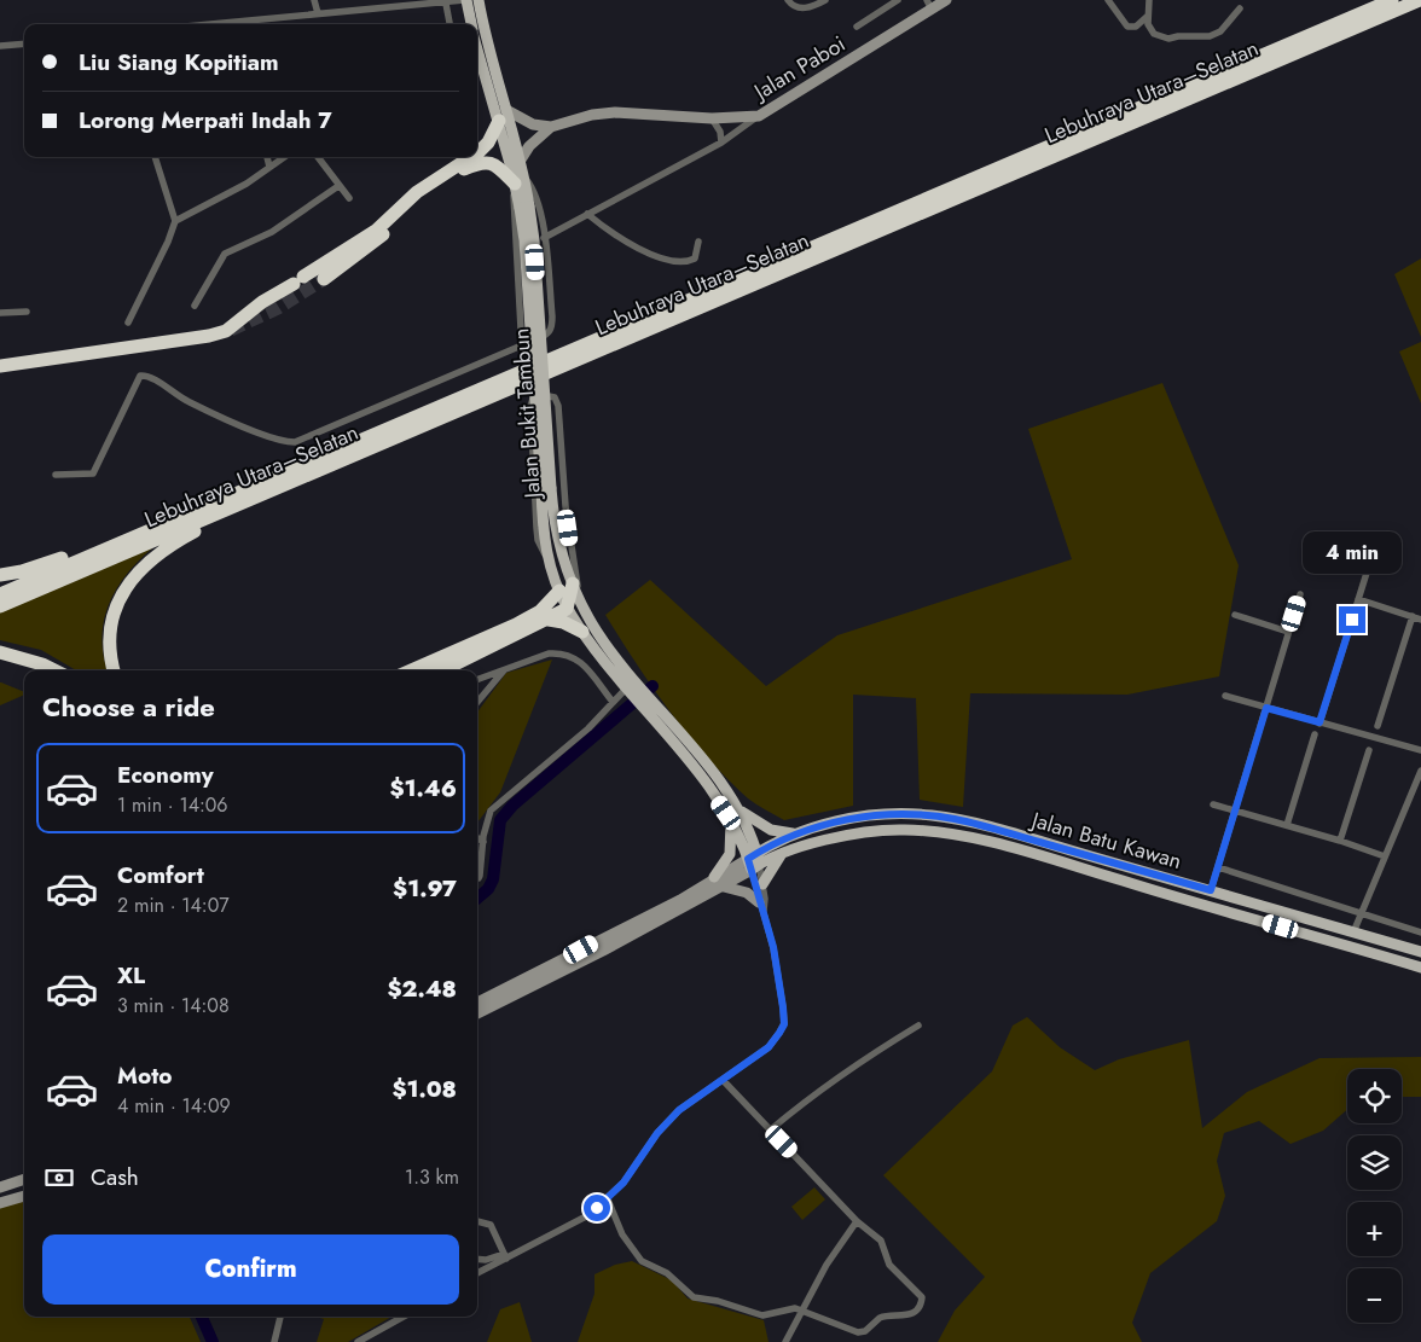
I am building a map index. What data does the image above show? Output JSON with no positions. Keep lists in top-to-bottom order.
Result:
{
  "streets": {
    "highway": ["Lebuhraya Utara–Selatan"],
    "main road": ["Jalan Bukit Tambun", "Jalan Batu Kawan"],
    "street": ["Jalan Paboi"]
  },
  "crossings": [
    ["Jalan Paboi", "Jalan Bukit Tambun"],
    ["Jalan Bukit Tambun", "Jalan Batu Kawan"]
  ],
  "page": {
    "banner": ["Liu Siang Kopitiam", "Lorong Merpati Indah 7"],
    "bubble": "4 min",
    "heading": "Choose a ride",
    "list": [
      {
        "name": "Economy",
        "note": "1 min · 14:06",
        "value": "$1.46"
      },
      {
        "name": "Comfort",
        "note": "2 min · 14:07",
        "value": "$1.97"
      },
      {
        "name": "XL",
        "note": "3 min · 14:08",
        "value": "$2.48"
      },
      {
        "name": "Moto",
        "note": "4 min · 14:09",
        "value": "$1.08"
      }
    ],
    "map_buttons": ["+", "−"],
    "pay": ["Cash", "1.3 km"],
    "buttons": "Confirm"
  }
}
